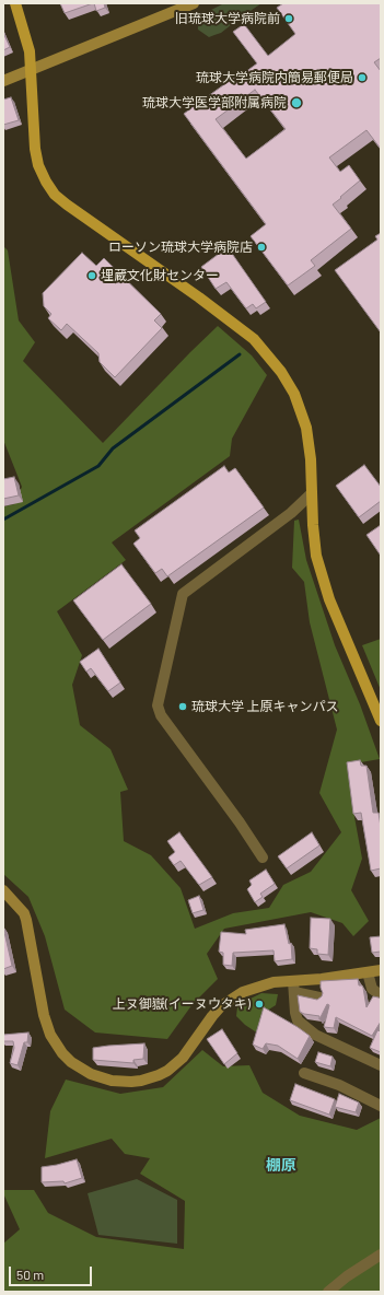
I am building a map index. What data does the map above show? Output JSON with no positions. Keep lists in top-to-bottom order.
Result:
{
  "districts": ["棚原"],
  "places": [
    "旧琉球大学病院前",
    "琉球大学病院内簡易郵便局",
    "琉球大学医学部附属病院",
    "ローソン琉球大学病院店",
    "埋蔵文化財センター",
    "琉球大学 上原キャンパス",
    "上ヌ御嶽(イーヌウタキ)"
  ],
  "scale_bar": "50 m"
}
